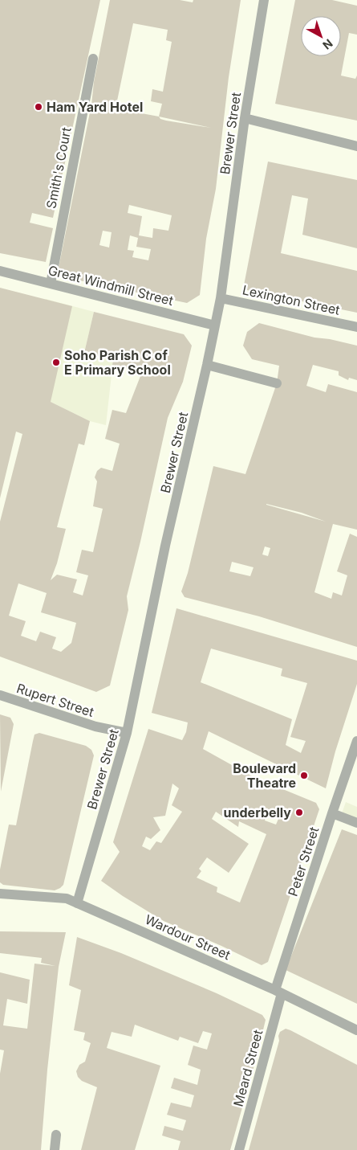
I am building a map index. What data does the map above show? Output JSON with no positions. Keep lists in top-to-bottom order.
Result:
{
  "streets": {
    "street": [
      "Brewer Street",
      "Smith's Court",
      "Great Windmill Street",
      "Lexington Street",
      "Rupert Street",
      "Peter Street",
      "Wardour Street",
      "Meard Street"
    ]
  },
  "crossings": [
    ["Brewer Street", "Great Windmill Street"],
    ["Brewer Street", "Lexington Street"],
    ["Brewer Street", "Rupert Street"],
    ["Brewer Street", "Wardour Street"],
    ["Smith's Court", "Great Windmill Street"],
    ["Peter Street", "Wardour Street"],
    ["Peter Street", "Meard Street"],
    ["Wardour Street", "Meard Street"]
  ],
  "places": [
    "Ham Yard Hotel",
    "Soho Parish C of E Primary School",
    "Boulevard Theatre",
    "underbelly"
  ],
  "north": "bottom right"
}
